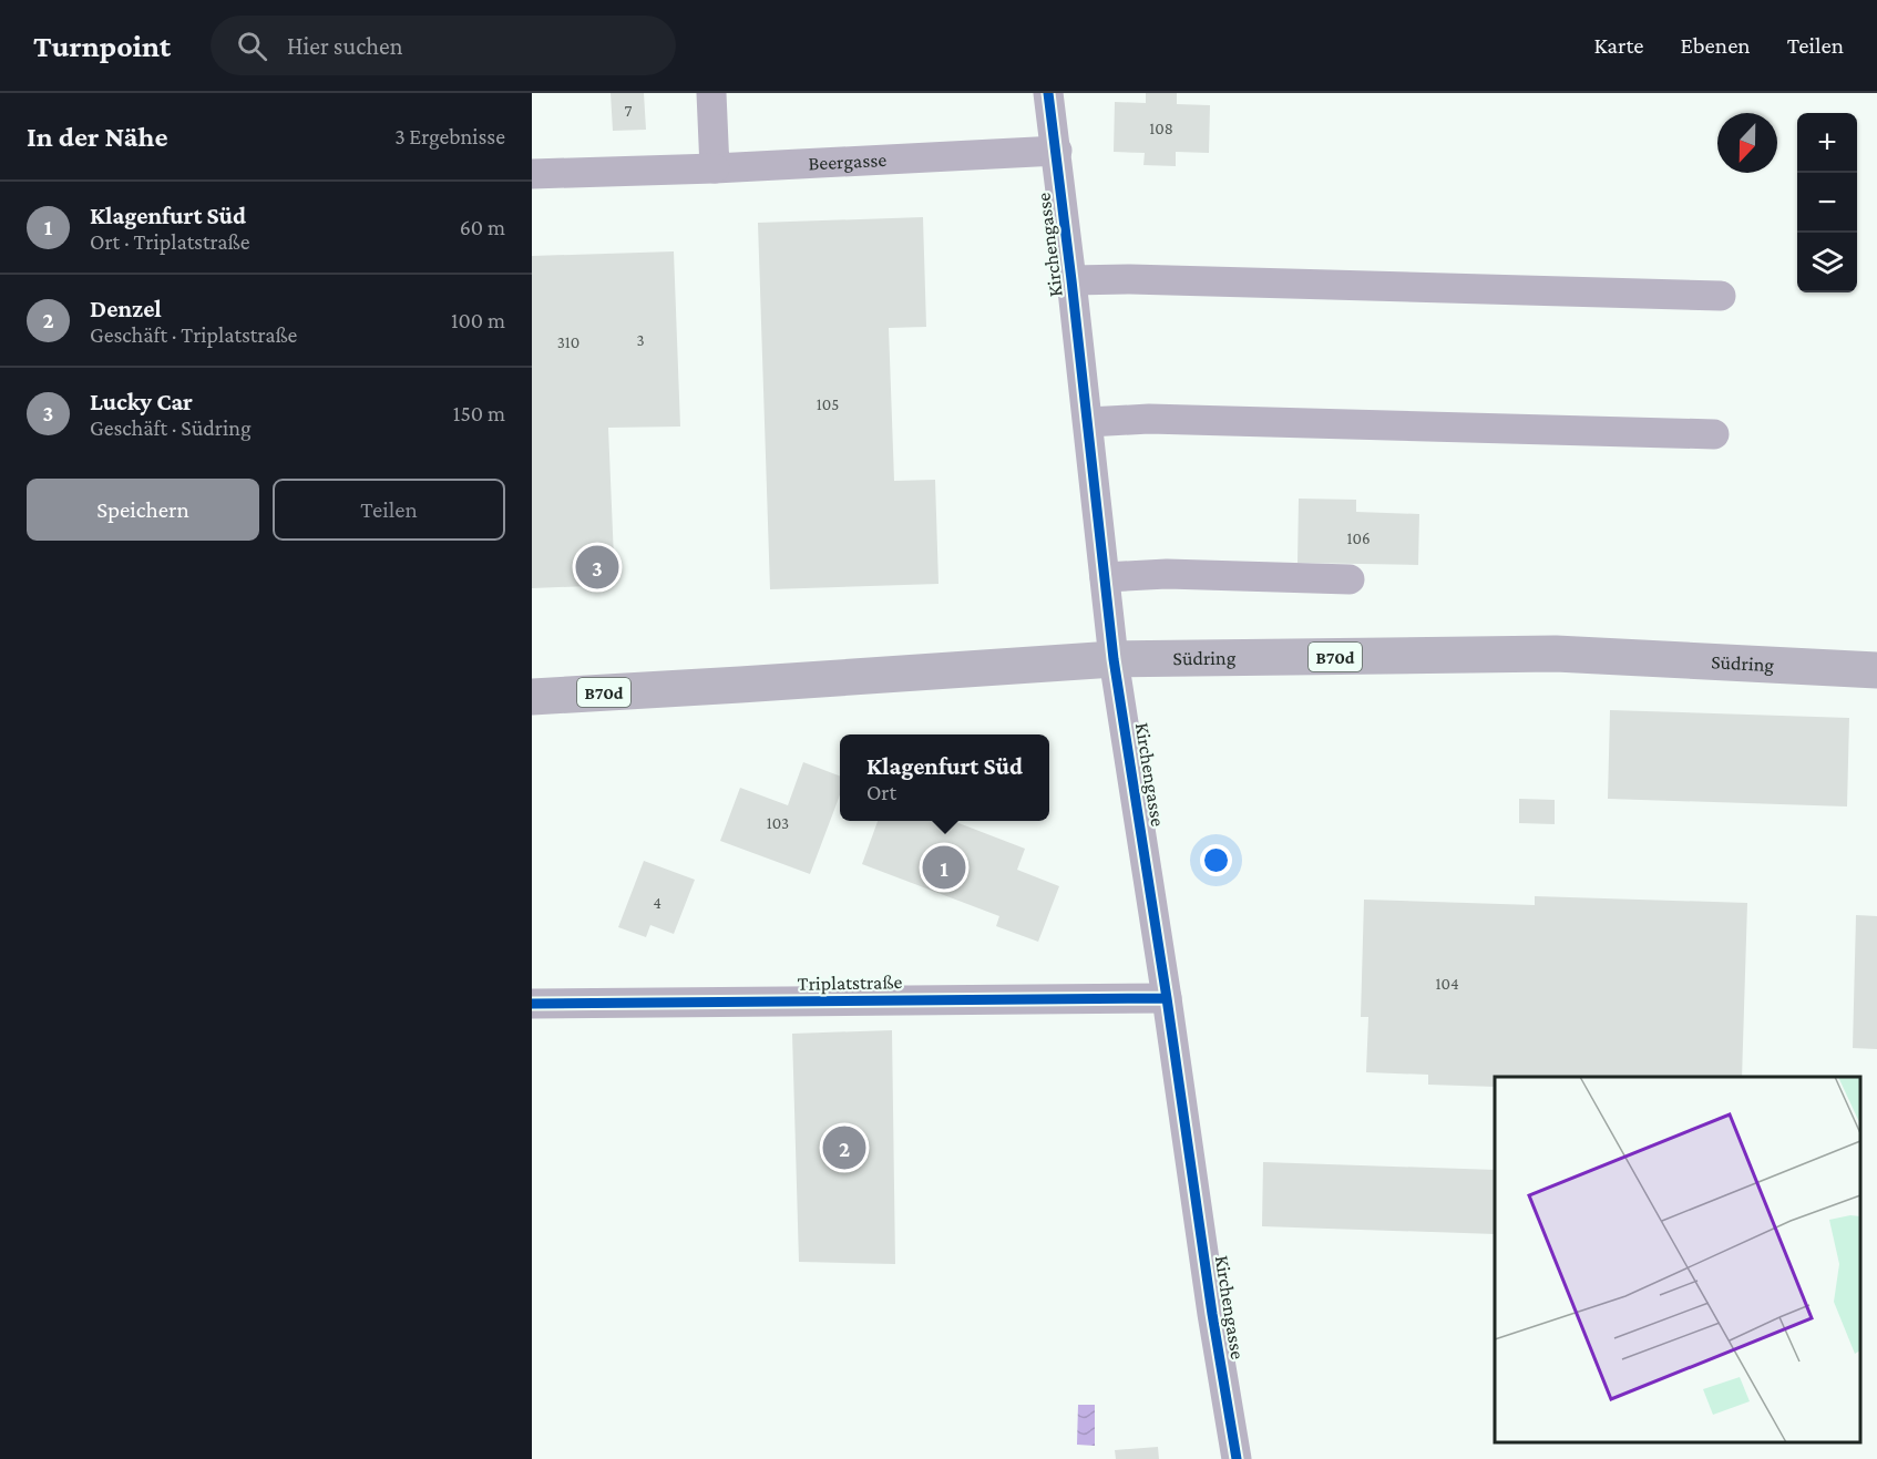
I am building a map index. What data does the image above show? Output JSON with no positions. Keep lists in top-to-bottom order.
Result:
{
  "streets": {
    "main road": ["B70d", "Südring"],
    "street": ["Beergasse", "Kirchengasse", "Triplatstraße"]
  },
  "crossings": [
    ["Beergasse", "Kirchengasse"],
    ["Kirchengasse", "Südring"],
    ["Kirchengasse", "Triplatstraße"]
  ],
  "house_numbers": [
    "7",
    "108",
    "3",
    "310",
    "105",
    "106",
    "103",
    "4",
    "104"
  ],
  "north": "bottom",
  "page": {
    "header": "Turnpoint",
    "search": "Hier suchen",
    "nav": ["Karte", "Ebenen", "Teilen"],
    "heading": ["In der Nähe", "3 Ergebnisse"],
    "map_buttons": ["+", "−"],
    "list": [
      {
        "mark": "1",
        "name": "Klagenfurt Süd",
        "note": "Ort · Triplatstraße",
        "value": "60 m"
      },
      {
        "mark": "2",
        "name": "Denzel",
        "note": "Geschäft · Triplatstraße",
        "value": "100 m"
      },
      {
        "mark": "3",
        "name": "Lucky Car",
        "note": "Geschäft · Südring",
        "value": "150 m"
      }
    ],
    "buttons": ["Speichern", "Teilen"],
    "pins": ["3", "1", "2"],
    "popup": ["Klagenfurt Süd", "Ort"]
  }
}
